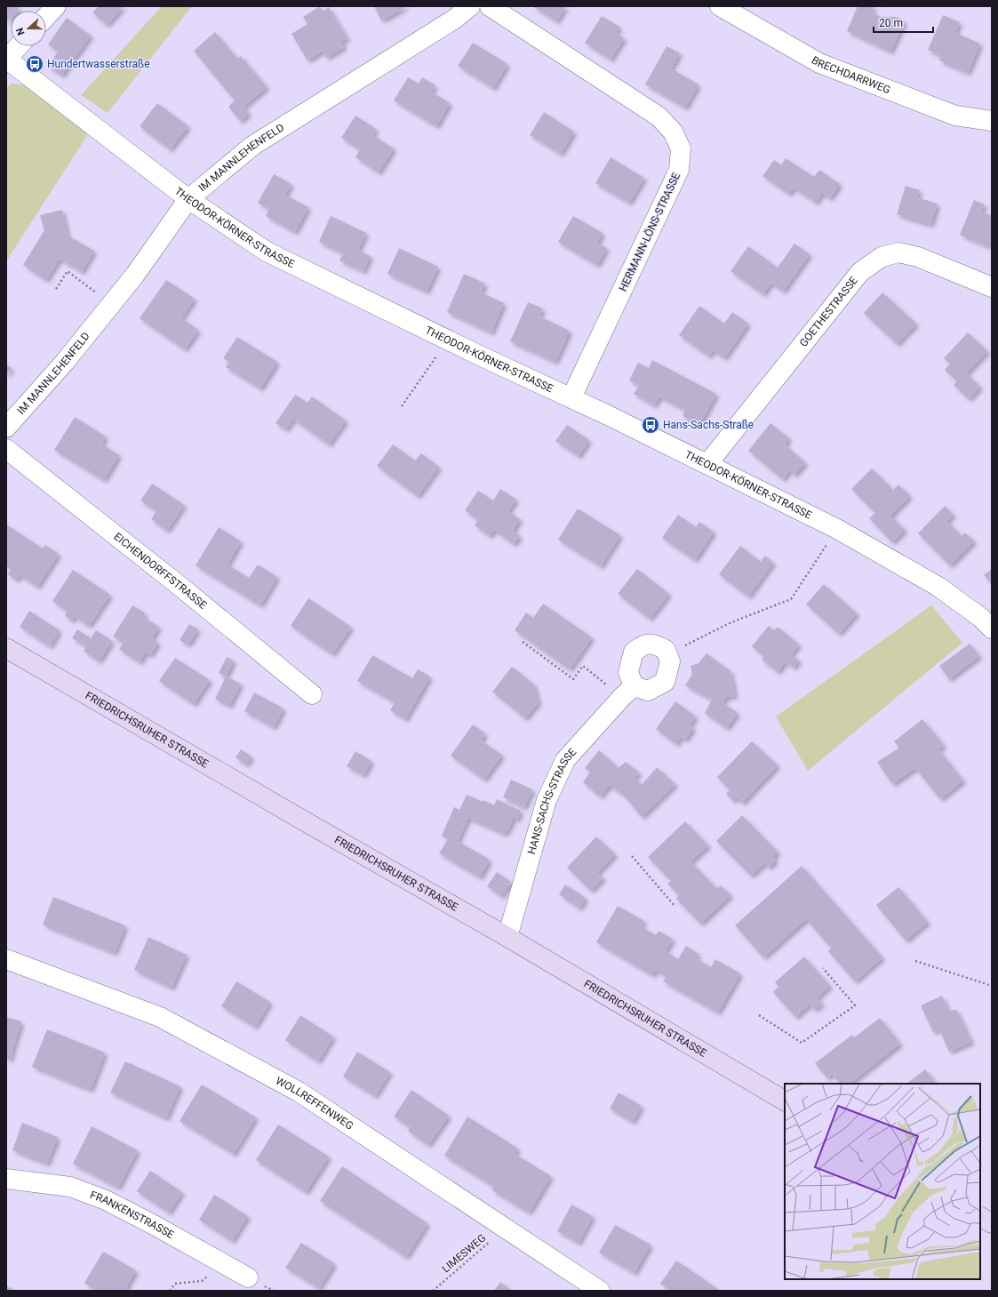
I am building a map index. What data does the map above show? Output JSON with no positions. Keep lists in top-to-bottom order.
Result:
{
  "streets": {
    "main road": ["FRIEDRICHSRUHER STRASSE"],
    "street": [
      "BRECHDARRWEG",
      "IM MANNLEHENFELD",
      "THEODOR-KÖRNER-STRASSE",
      "HERMANN-LÖNS-STRASSE",
      "GOETHESTRASSE",
      "EICHENDORFFSTRASSE",
      "HANS-SACHS-STRASSE",
      "WOLLREFFENWEG",
      "FRANKENSTRASSE"
    ],
    "path": ["LIMESWEG"]
  },
  "crossings": [
    ["IM MANNLEHENFELD", "THEODOR-KÖRNER-STRASSE"],
    ["THEODOR-KÖRNER-STRASSE", "HERMANN-LÖNS-STRASSE"],
    ["THEODOR-KÖRNER-STRASSE", "GOETHESTRASSE"],
    ["FRIEDRICHSRUHER STRASSE", "HANS-SACHS-STRASSE"],
    ["WOLLREFFENWEG", "LIMESWEG"]
  ],
  "places": {
    "bus stop": ["Hundertwasserstraße", "Hans-Sachs-Straße"]
  },
  "scale_bar": "20 m",
  "north": "left"
}
